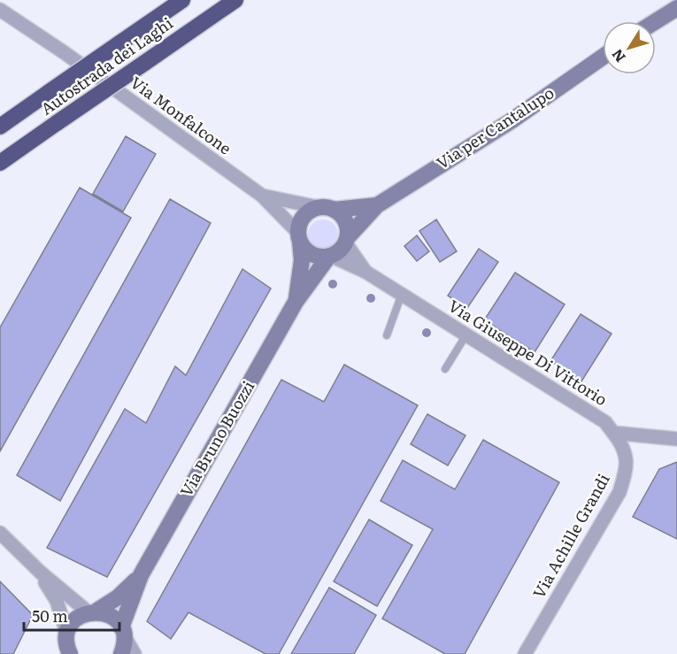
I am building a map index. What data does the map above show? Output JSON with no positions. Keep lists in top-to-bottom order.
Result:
{
  "streets": {
    "highway": ["Autostrada dei Laghi"],
    "street": [
      "Via Monfalcone",
      "Via per Cantalupo",
      "Via Giuseppe Di Vittorio",
      "Via Bruno Buozzi",
      "Via Achille Grandi"
    ]
  },
  "crossings": [
    ["Via Monfalcone", "Via per Cantalupo"],
    ["Via Monfalcone", "Via Giuseppe Di Vittorio"],
    ["Via Monfalcone", "Via Bruno Buozzi"],
    ["Via per Cantalupo", "Via Giuseppe Di Vittorio"],
    ["Via per Cantalupo", "Via Bruno Buozzi"],
    ["Via Giuseppe Di Vittorio", "Via Bruno Buozzi"],
    ["Via Giuseppe Di Vittorio", "Via Achille Grandi"]
  ],
  "scale_bar": "50 m",
  "north": "bottom left"
}
